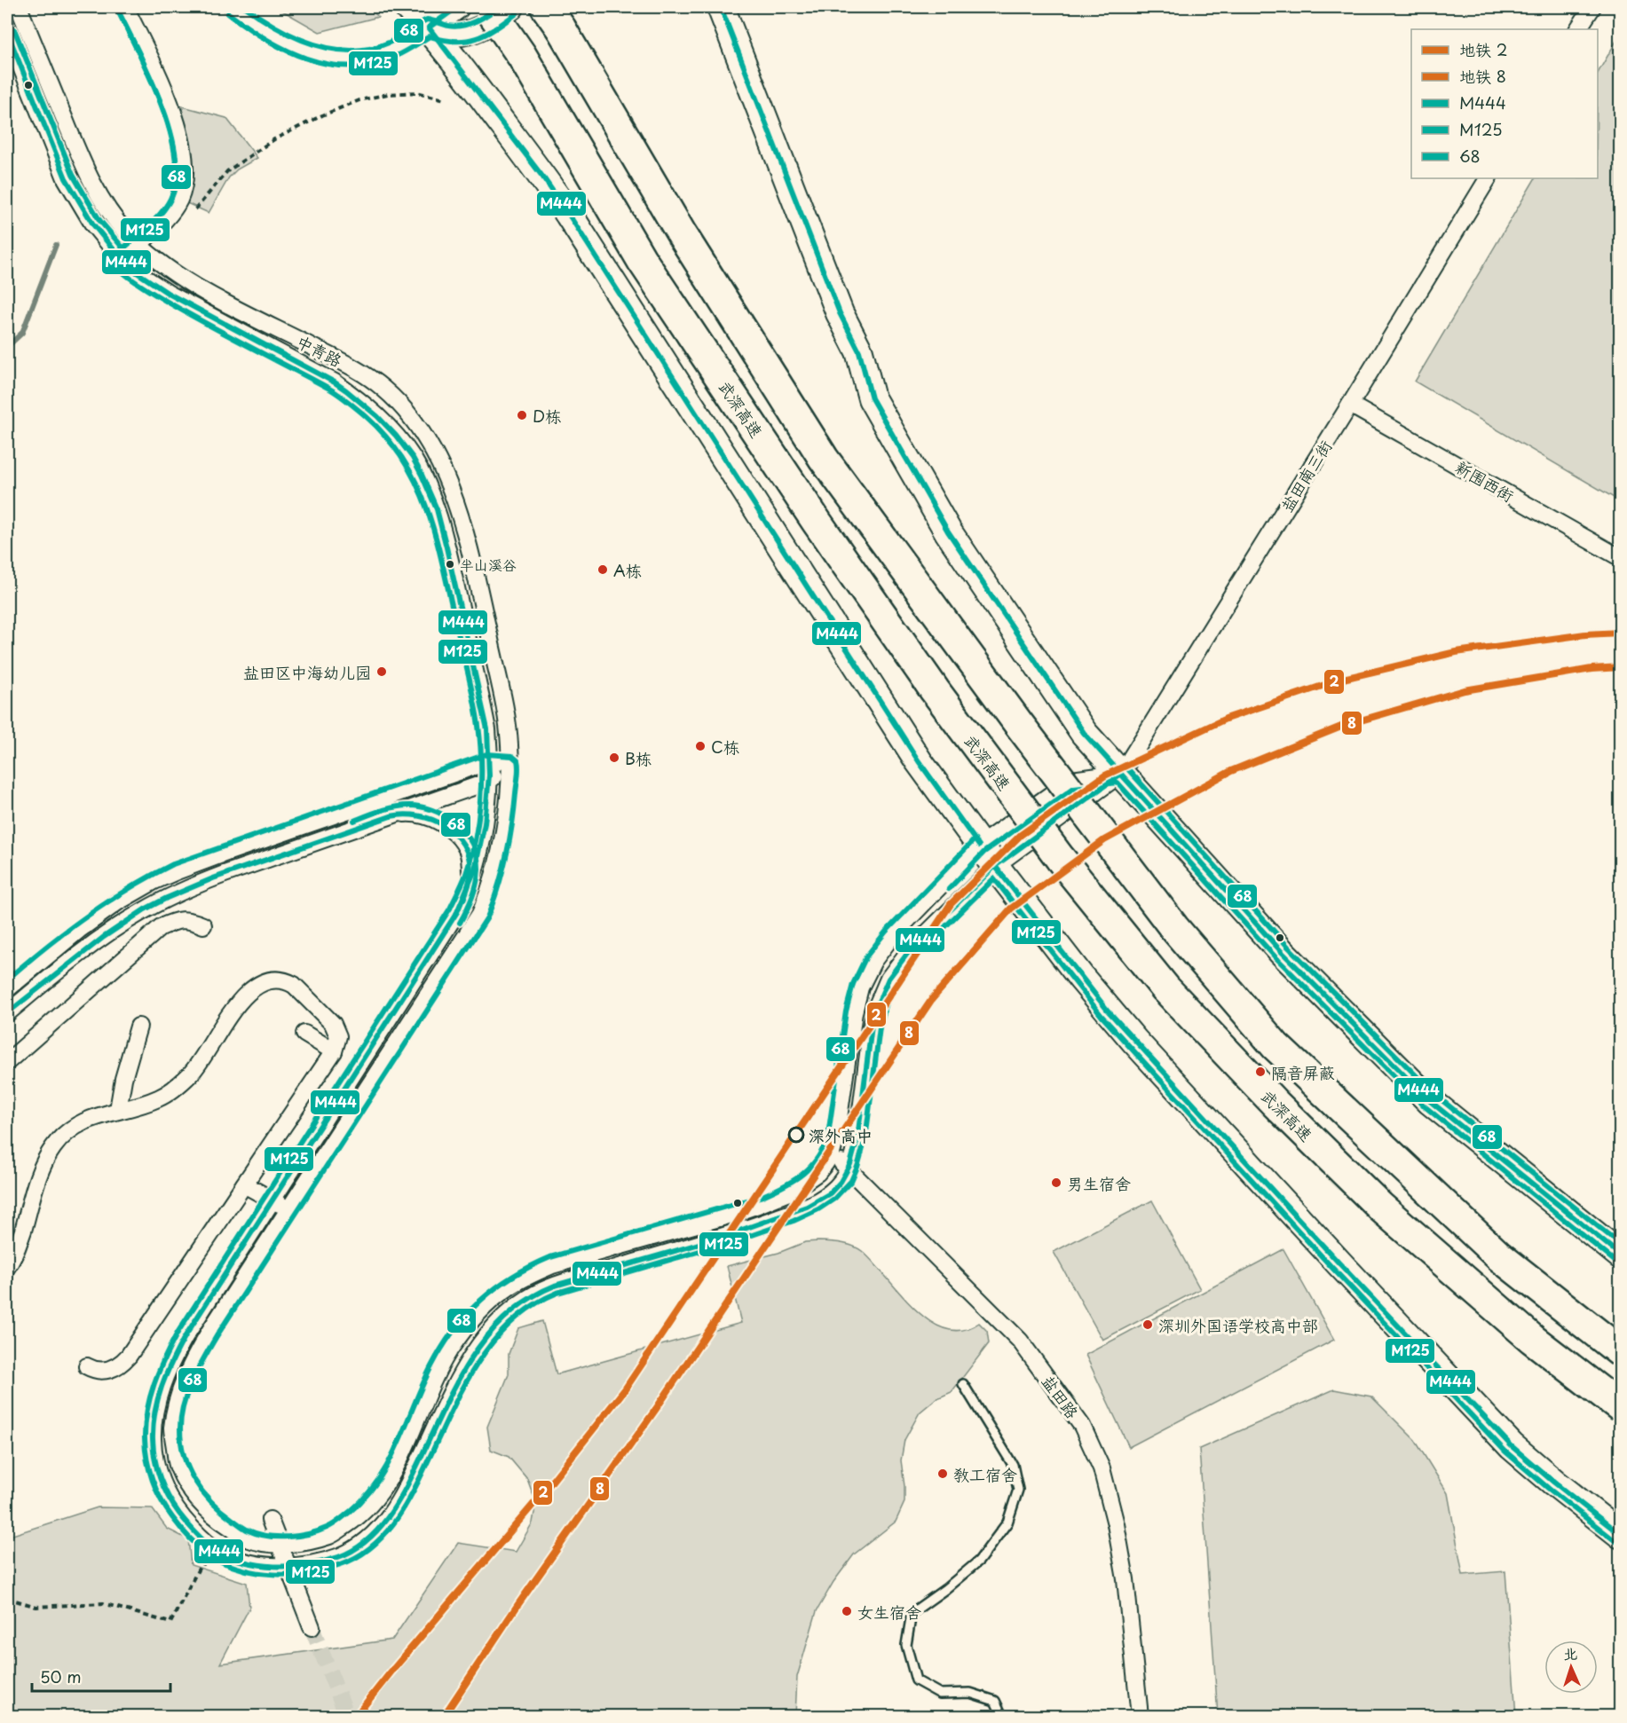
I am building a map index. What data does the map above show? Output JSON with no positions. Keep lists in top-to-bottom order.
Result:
{
  "streets": {
    "highway": ["武深高速"],
    "street": [
      "中青路",
      "盐田南三街",
      "新围西街",
      "盐田路"
    ]
  },
  "crossings": [
    ["中青路", "盐田路"],
    ["盐田南三街", "新围西街"]
  ],
  "places": [
    "D栋",
    "半山溪谷",
    "A栋",
    "盐田区中海幼儿园",
    "C栋",
    "B栋",
    "隔音屏蔽",
    "深外高中",
    "男生宿舍",
    "深圳外国语学校高中部",
    "教工宿舍",
    "女生宿舍"
  ],
  "lines": [
    "transit line M444",
    "transit line 68",
    "transit line M125",
    "metro line 2",
    "metro line 8"
  ],
  "legend": [
    "地铁 2",
    "地铁 8",
    "M444",
    "M125",
    "68"
  ],
  "scale_bar": "50 m",
  "north": "top"
}
